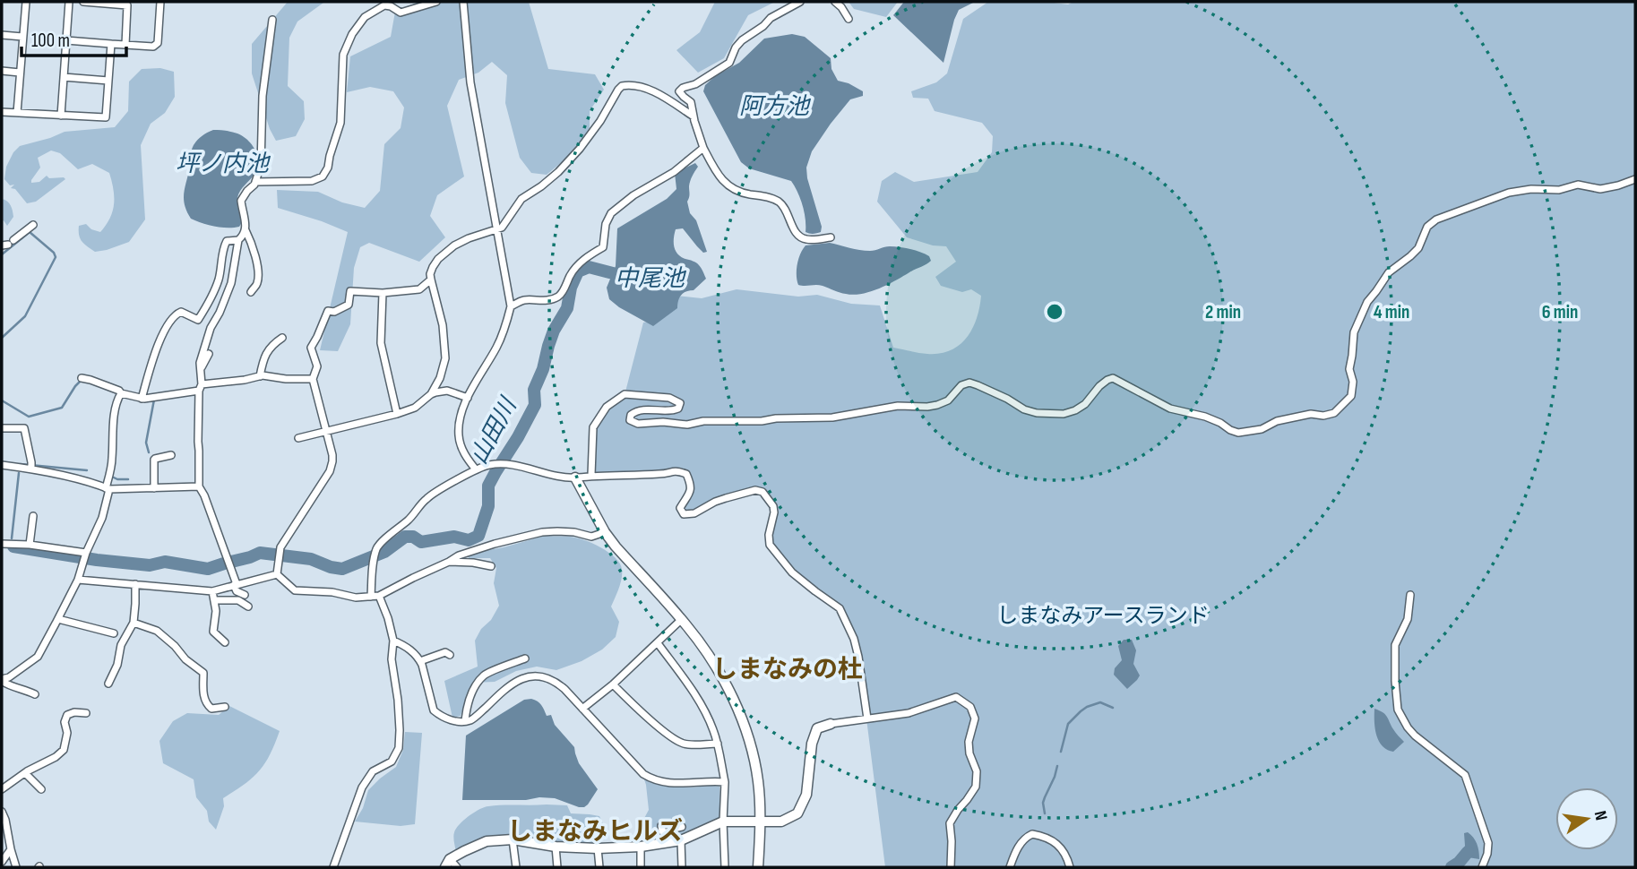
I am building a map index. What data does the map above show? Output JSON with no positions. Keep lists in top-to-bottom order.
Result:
{
  "districts": ["しまなみの杜", "しまなみヒルズ"],
  "water": [
    "阿方池",
    "坪ノ内池",
    "中尾池",
    "山田川"
  ],
  "parks": ["しまなみアースランド"],
  "scale_bar": "100 m",
  "north": "right",
  "rings": ["2 min", "4 min", "6 min"]
}
